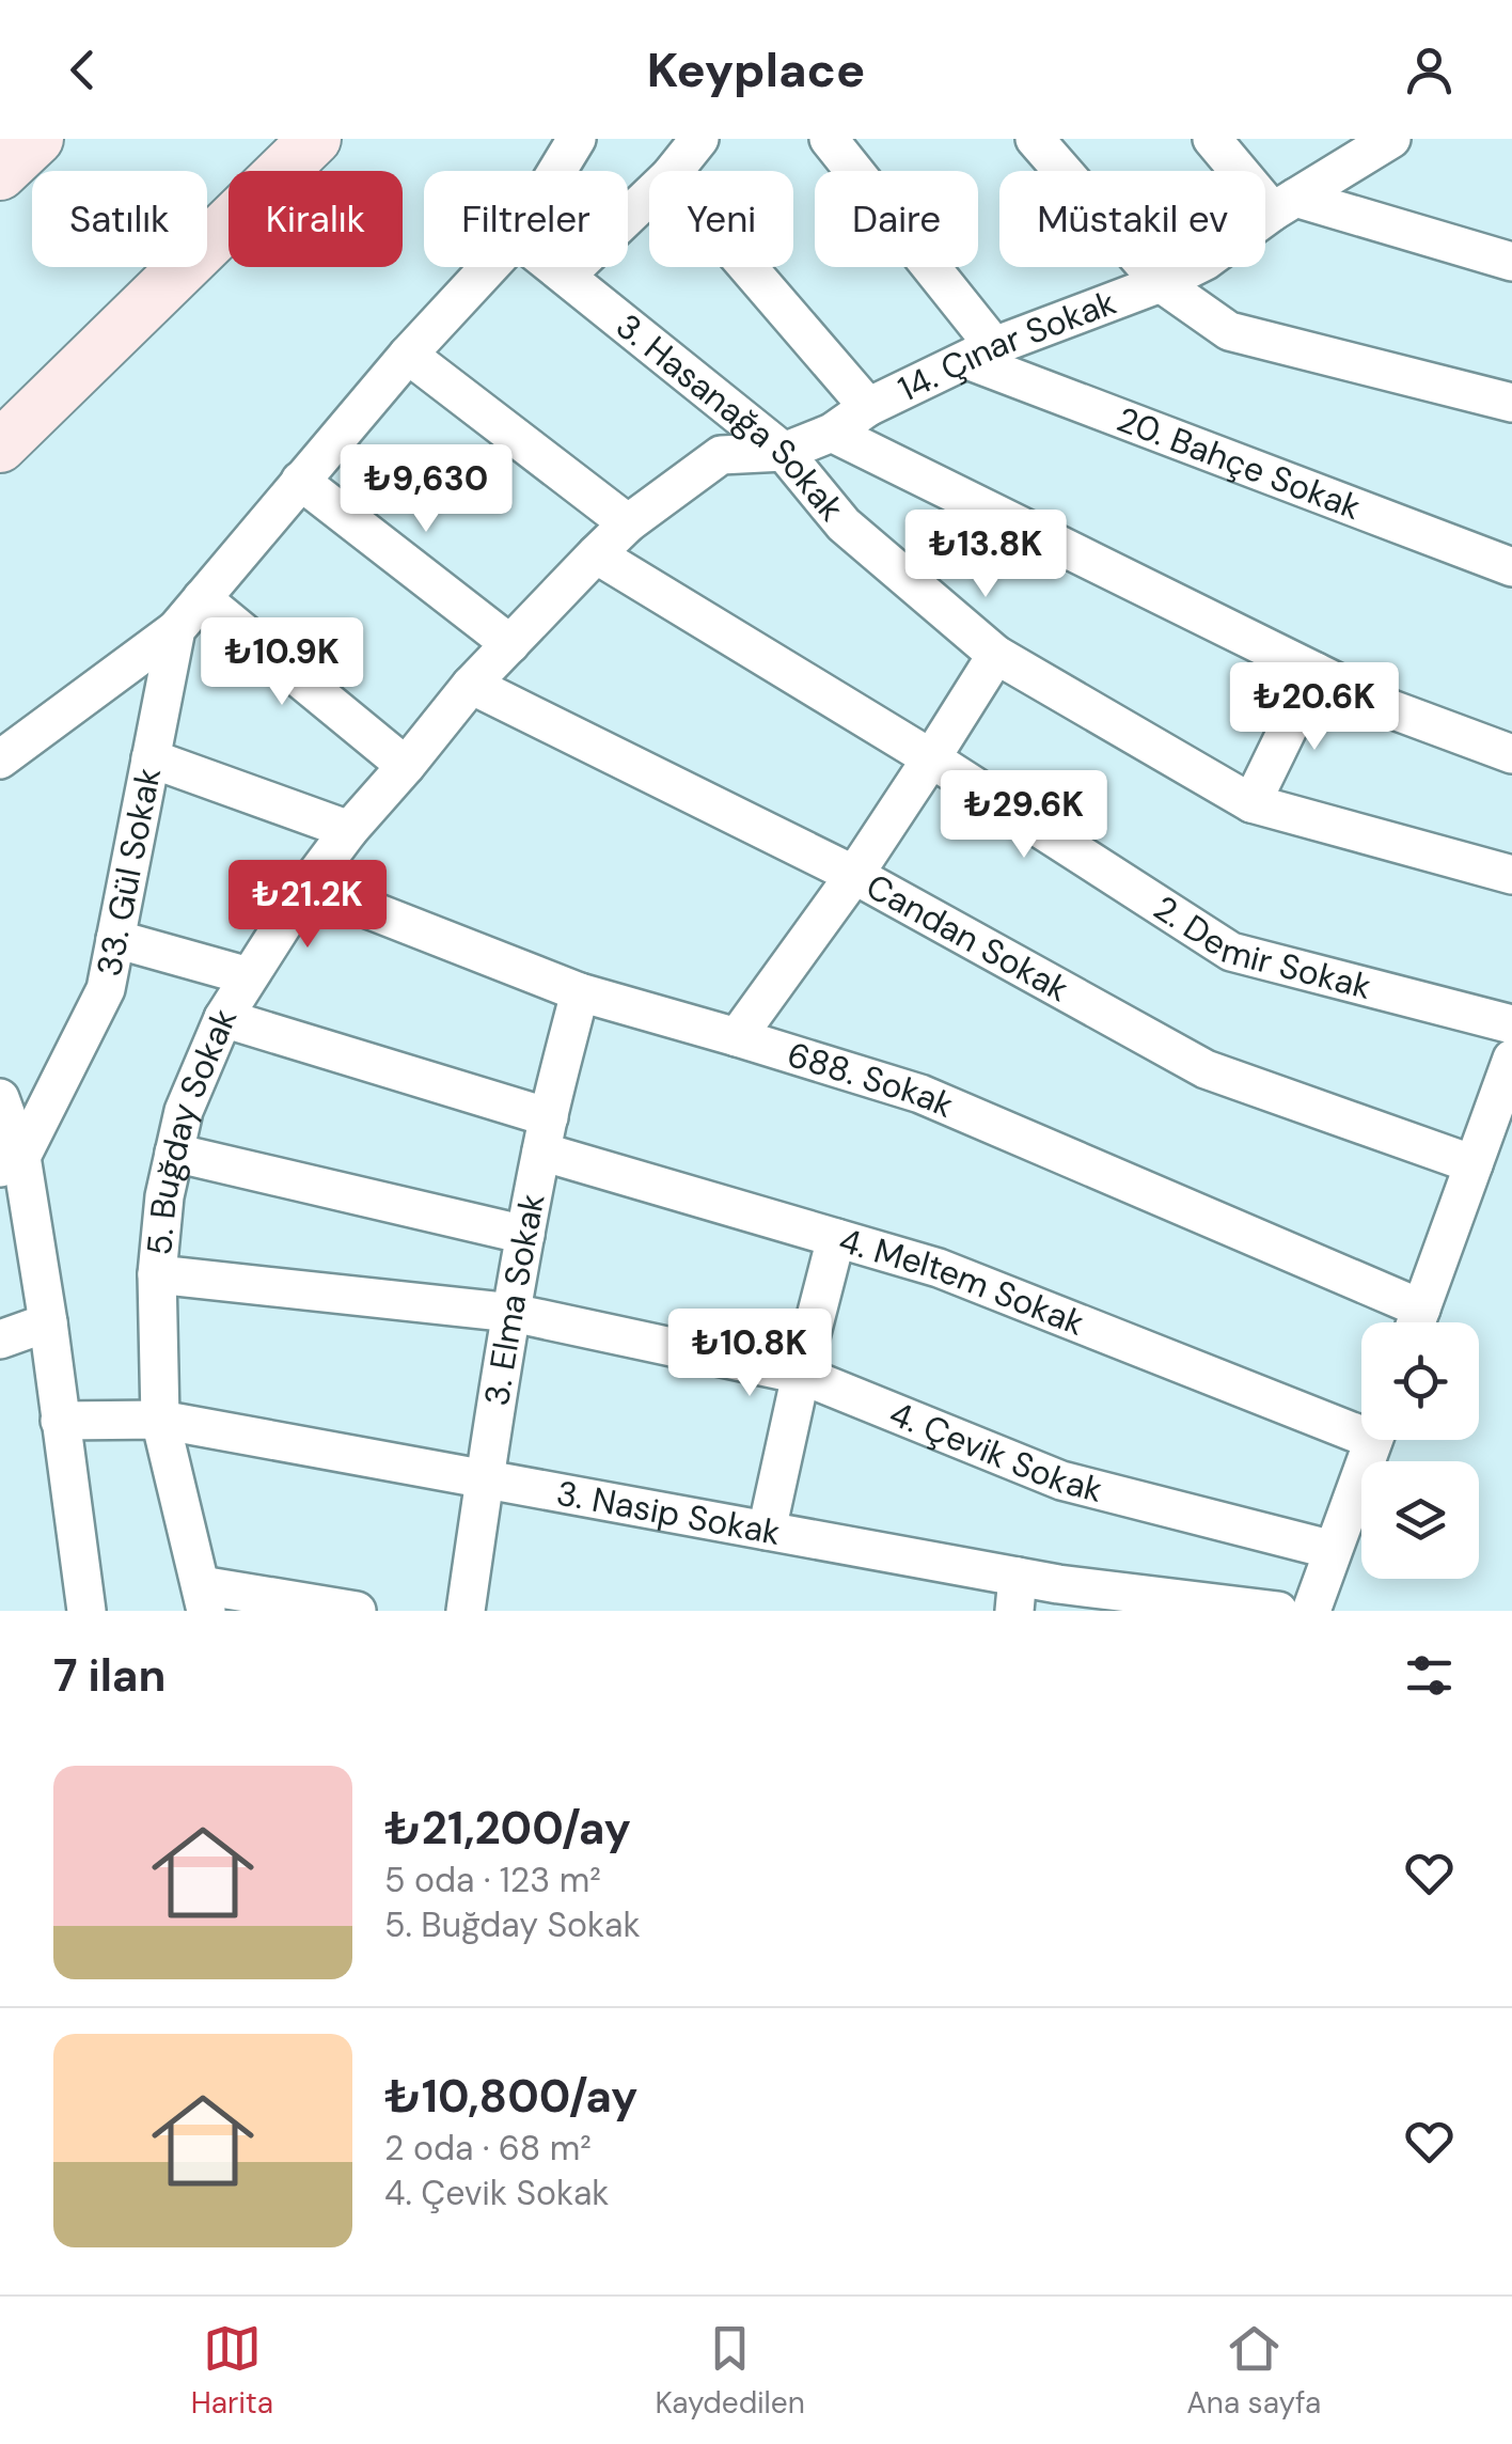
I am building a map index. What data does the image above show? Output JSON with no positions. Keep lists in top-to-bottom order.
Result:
{
  "streets": {
    "street": [
      "14. Çınar Sokak",
      "3. Hasanağa Sokak",
      "20. Bahçe Sokak",
      "33. Gül Sokak",
      "Candan Sokak",
      "2. Demir Sokak",
      "688. Sokak",
      "5. Buğday Sokak",
      "4. Meltem Sokak",
      "3. Elma Sokak",
      "4. Çevik Sokak",
      "3. Nasip Sokak"
    ]
  },
  "crossings": [
    ["14. Çınar Sokak", "3. Hasanağa Sokak"],
    ["14. Çınar Sokak", "20. Bahçe Sokak"],
    ["14. Çınar Sokak", "5. Buğday Sokak"],
    ["3. Hasanağa Sokak", "5. Buğday Sokak"],
    ["Candan Sokak", "5. Buğday Sokak"],
    ["2. Demir Sokak", "5. Buğday Sokak"],
    ["688. Sokak", "5. Buğday Sokak"],
    ["688. Sokak", "3. Elma Sokak"],
    ["5. Buğday Sokak", "4. Meltem Sokak"],
    ["5. Buğday Sokak", "4. Çevik Sokak"],
    ["5. Buğday Sokak", "3. Nasip Sokak"],
    ["4. Meltem Sokak", "3. Elma Sokak"],
    ["3. Elma Sokak", "4. Çevik Sokak"],
    ["3. Elma Sokak", "3. Nasip Sokak"]
  ],
  "page": {
    "header": "Keyplace",
    "chip": [
      "Satılık",
      "Kiralık",
      "Filtreler",
      "Yeni",
      "Daire",
      "Müstakil ev"
    ],
    "price": [
      "₺9,630",
      "₺13.8K",
      "₺10.9K",
      "₺20.6K",
      "₺29.6K",
      "₺21.2K",
      "₺10.8K"
    ],
    "heading": "7 ilan",
    "list": [
      {
        "name": "₺21,200/ay",
        "note": "5 oda · 123 m² · 5. Buğday Sokak"
      },
      {
        "name": "₺10,800/ay",
        "note": "2 oda · 68 m² · 4. Çevik Sokak"
      }
    ],
    "tabs": ["Harita", "Kaydedilen", "Ana sayfa"]
  }
}
